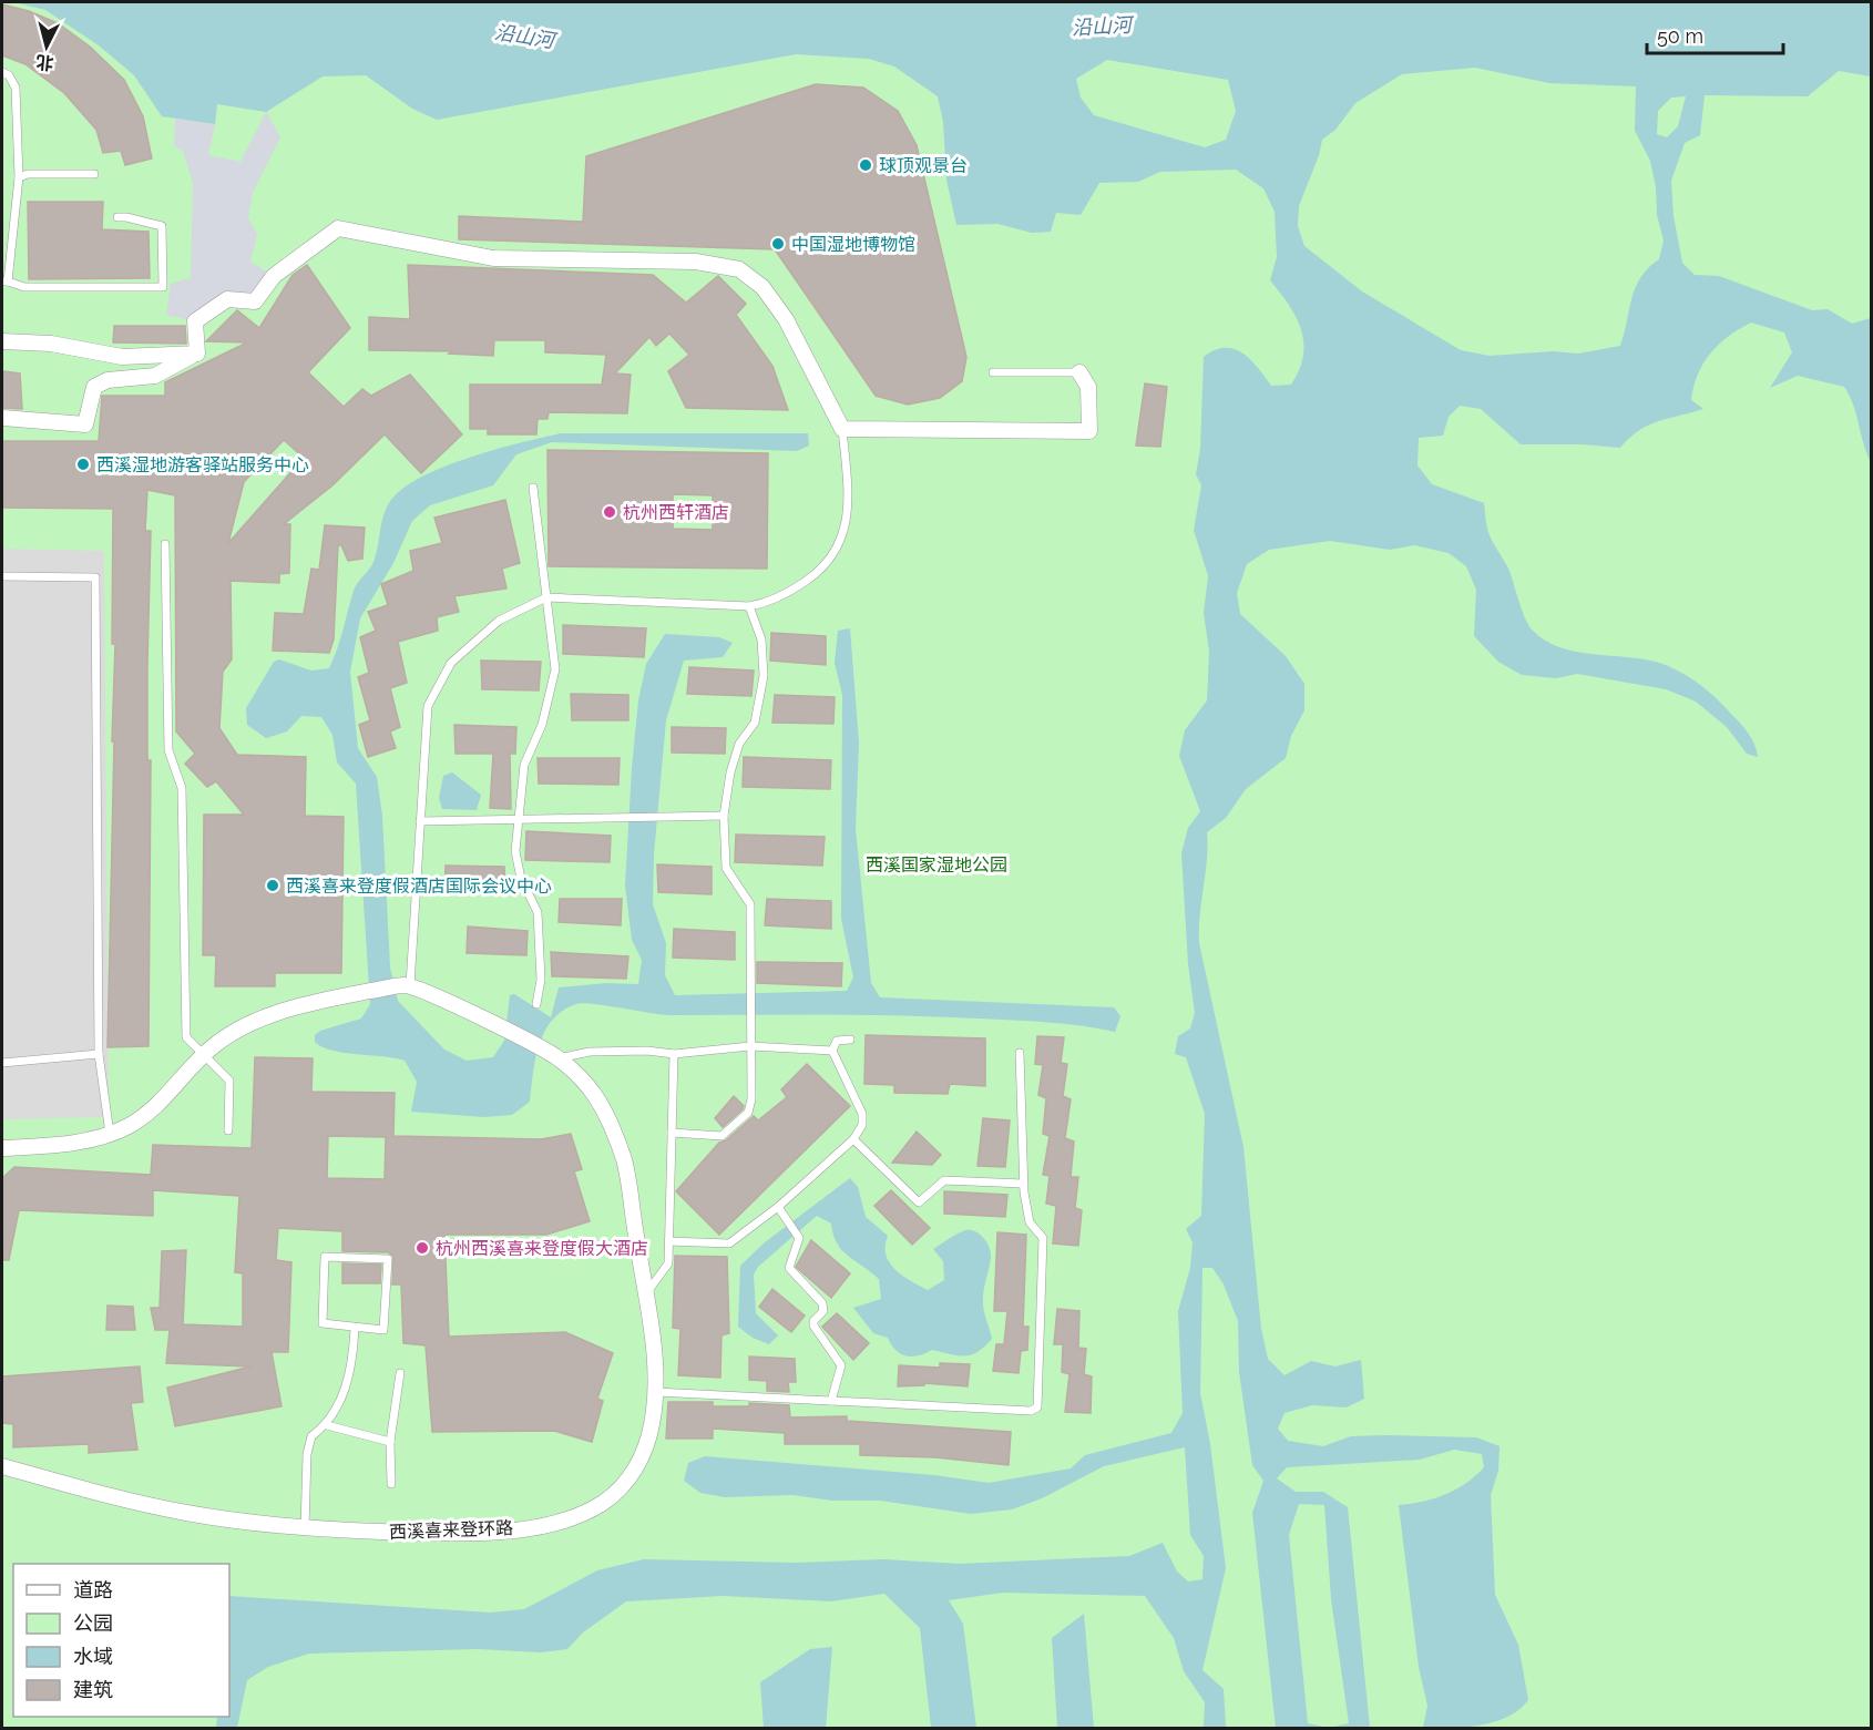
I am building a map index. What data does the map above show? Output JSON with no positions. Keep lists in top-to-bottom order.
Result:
{
  "streets": {
    "street": ["西溪喜来登环路"]
  },
  "water": ["沿山河"],
  "parks": ["西溪国家湿地公园"],
  "places": [
    "球顶观景台",
    "中国湿地博物馆",
    "西溪湿地游客驿站服务中心",
    "杭州西轩酒店",
    "西溪喜来登度假酒店国际会议中心",
    "杭州西溪喜来登度假大酒店"
  ],
  "legend": [
    "道路",
    "公园",
    "水域",
    "建筑"
  ],
  "scale_bar": "50 m",
  "north": "bottom"
}
